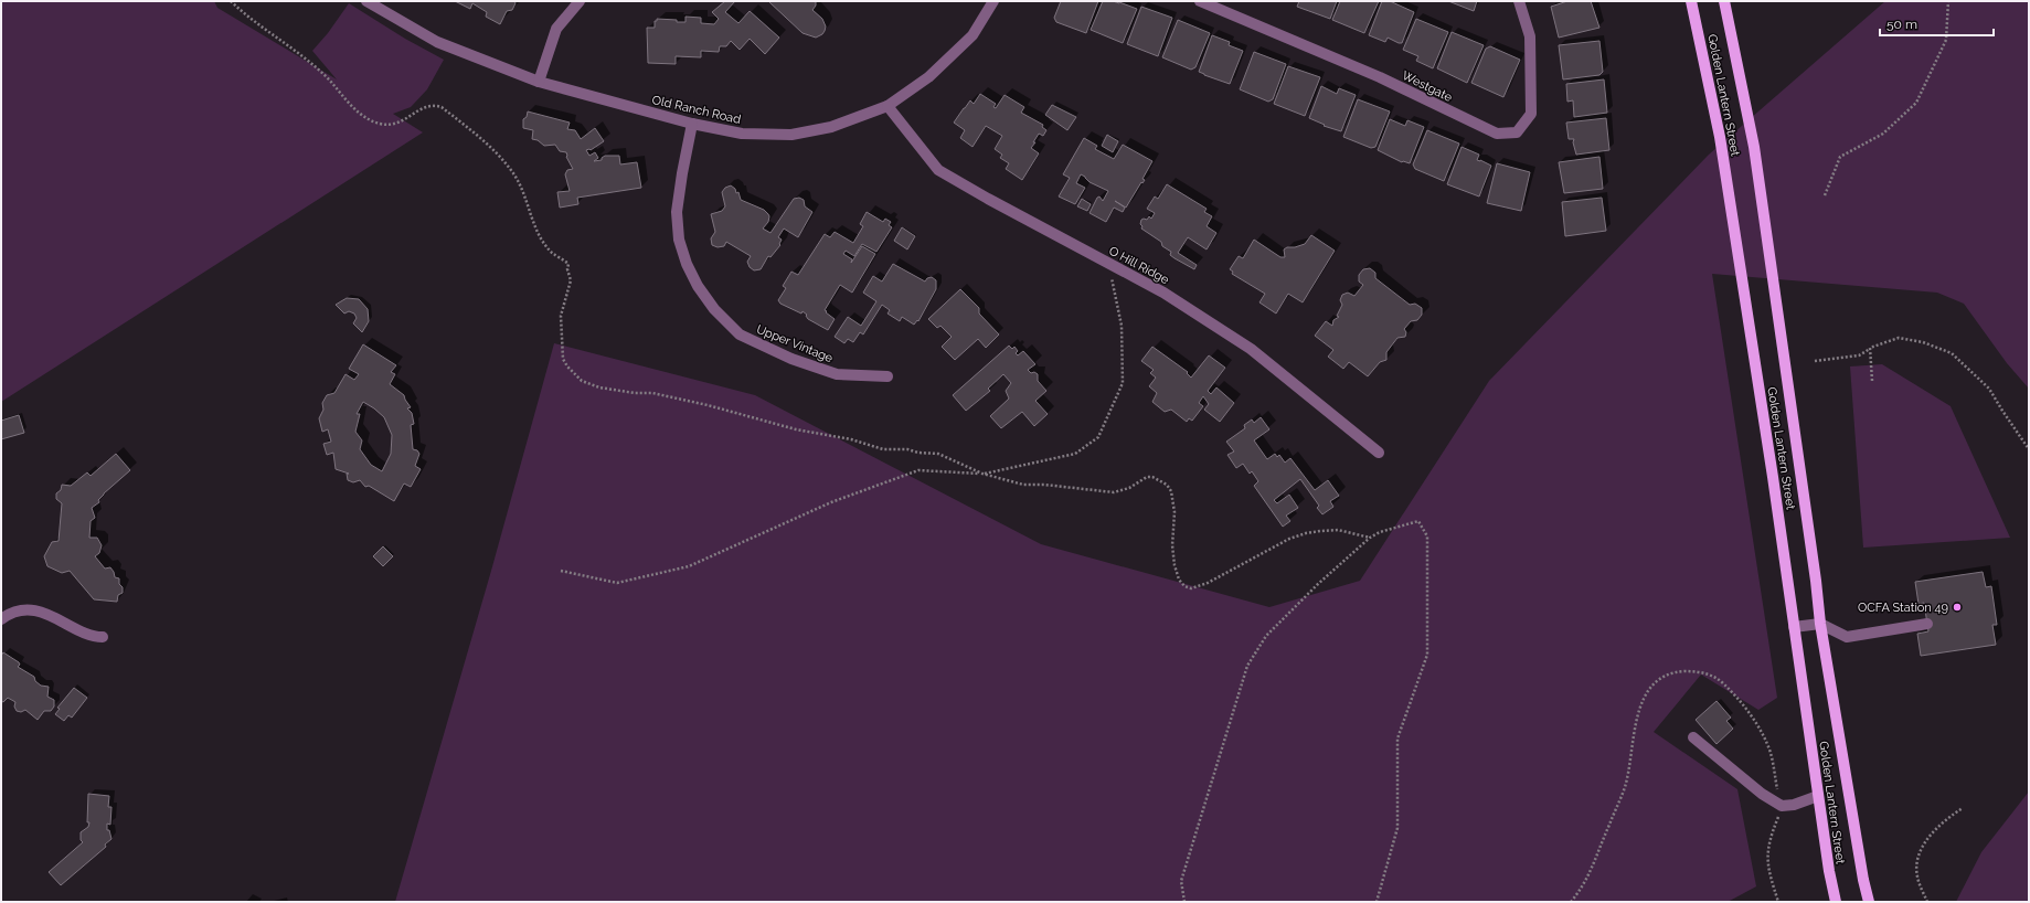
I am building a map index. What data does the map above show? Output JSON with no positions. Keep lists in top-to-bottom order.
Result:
{
  "streets": {
    "main road": ["Golden Lantern Street"],
    "street": [
      "Westgate",
      "Old Ranch Road",
      "O Hill Ridge",
      "Upper Vintage"
    ]
  },
  "crossings": [
    ["Old Ranch Road", "O Hill Ridge"],
    ["Old Ranch Road", "Upper Vintage"]
  ],
  "places": ["OCFA Station 49"],
  "scale_bar": "50 m"
}
